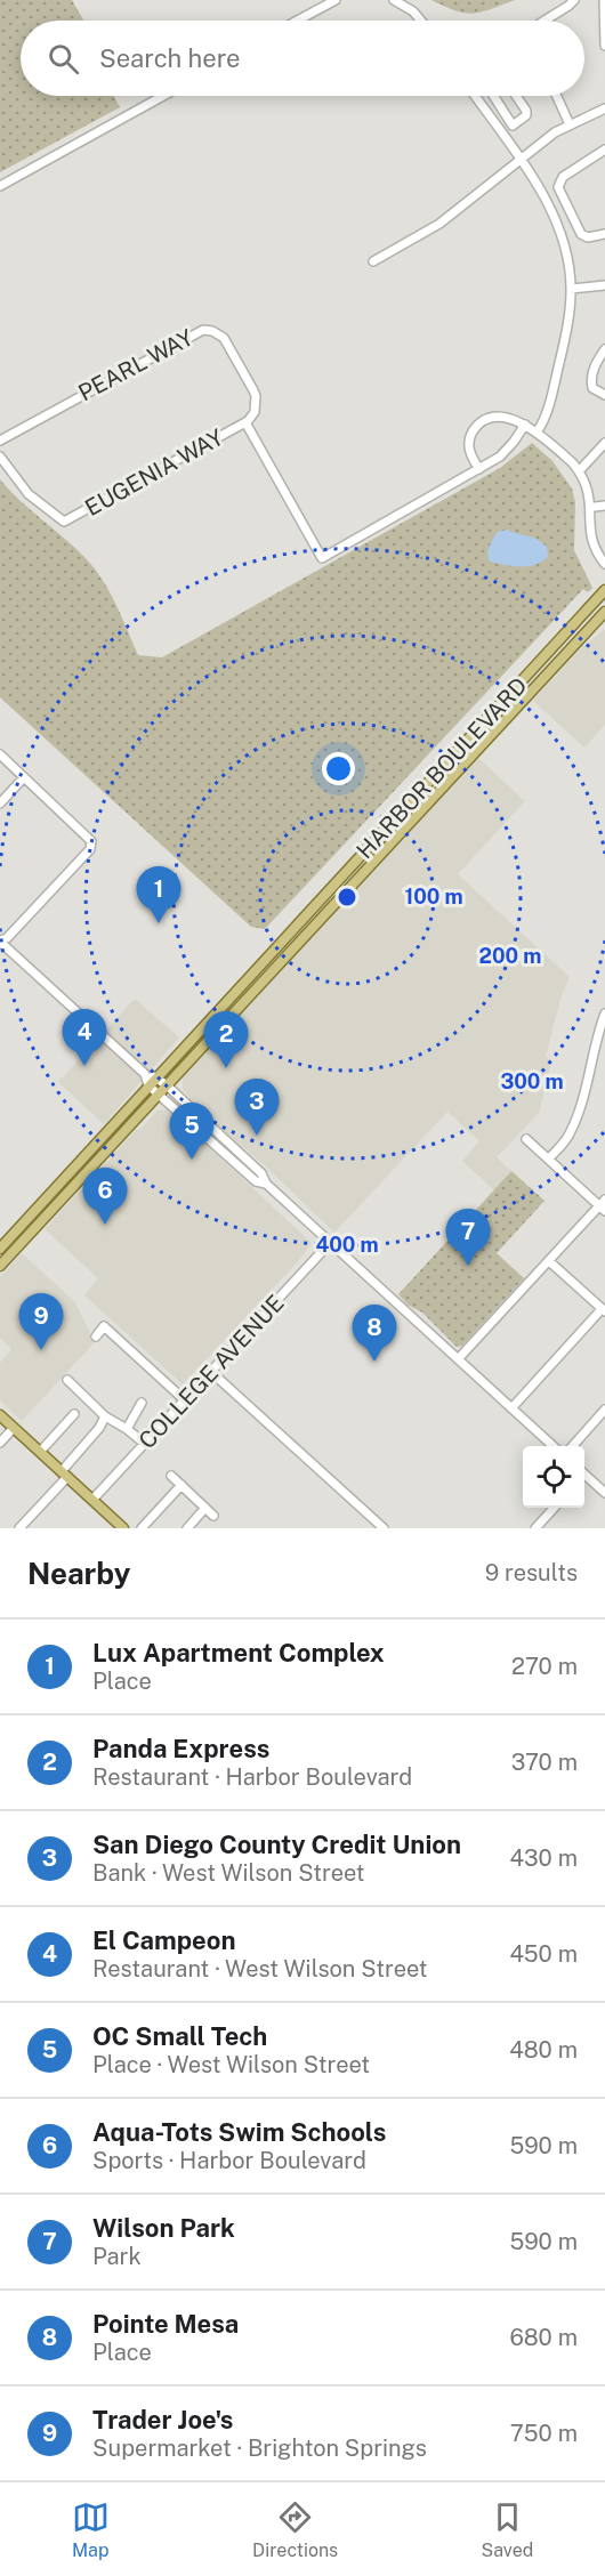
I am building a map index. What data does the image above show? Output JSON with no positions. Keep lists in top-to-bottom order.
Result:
{
  "streets": {
    "main road": ["HARBOR BOULEVARD"],
    "street": ["PEARL WAY", "EUGENIA WAY", "COLLEGE AVENUE"]
  },
  "crossings": [
    ["PEARL WAY", "EUGENIA WAY"]
  ],
  "page": {
    "search": "Search here",
    "pins": [
      "1",
      "4",
      "2",
      "3",
      "5",
      "6",
      "7",
      "9",
      "8"
    ],
    "heading": ["Nearby", "9 results"],
    "list": [
      {
        "mark": "1",
        "name": "Lux Apartment Complex",
        "note": "Place",
        "value": "270 m"
      },
      {
        "mark": "2",
        "name": "Panda Express",
        "note": "Restaurant · Harbor Boulevard",
        "value": "370 m"
      },
      {
        "mark": "3",
        "name": "San Diego County Credit Union",
        "note": "Bank · West Wilson Street",
        "value": "430 m"
      },
      {
        "mark": "4",
        "name": "El Campeon",
        "note": "Restaurant · West Wilson Street",
        "value": "450 m"
      },
      {
        "mark": "5",
        "name": "OC Small Tech",
        "note": "Place · West Wilson Street",
        "value": "480 m"
      },
      {
        "mark": "6",
        "name": "Aqua-Tots Swim Schools",
        "note": "Sports · Harbor Boulevard",
        "value": "590 m"
      },
      {
        "mark": "7",
        "name": "Wilson Park",
        "note": "Park",
        "value": "590 m"
      },
      {
        "mark": "8",
        "name": "Pointe Mesa",
        "note": "Place",
        "value": "680 m"
      },
      {
        "mark": "9",
        "name": "Trader Joe's",
        "note": "Supermarket · Brighton Springs",
        "value": "750 m"
      }
    ],
    "nav": ["Map", "Directions", "Saved"]
  },
  "rings": [
    "100 m",
    "200 m",
    "300 m",
    "400 m"
  ]
}
